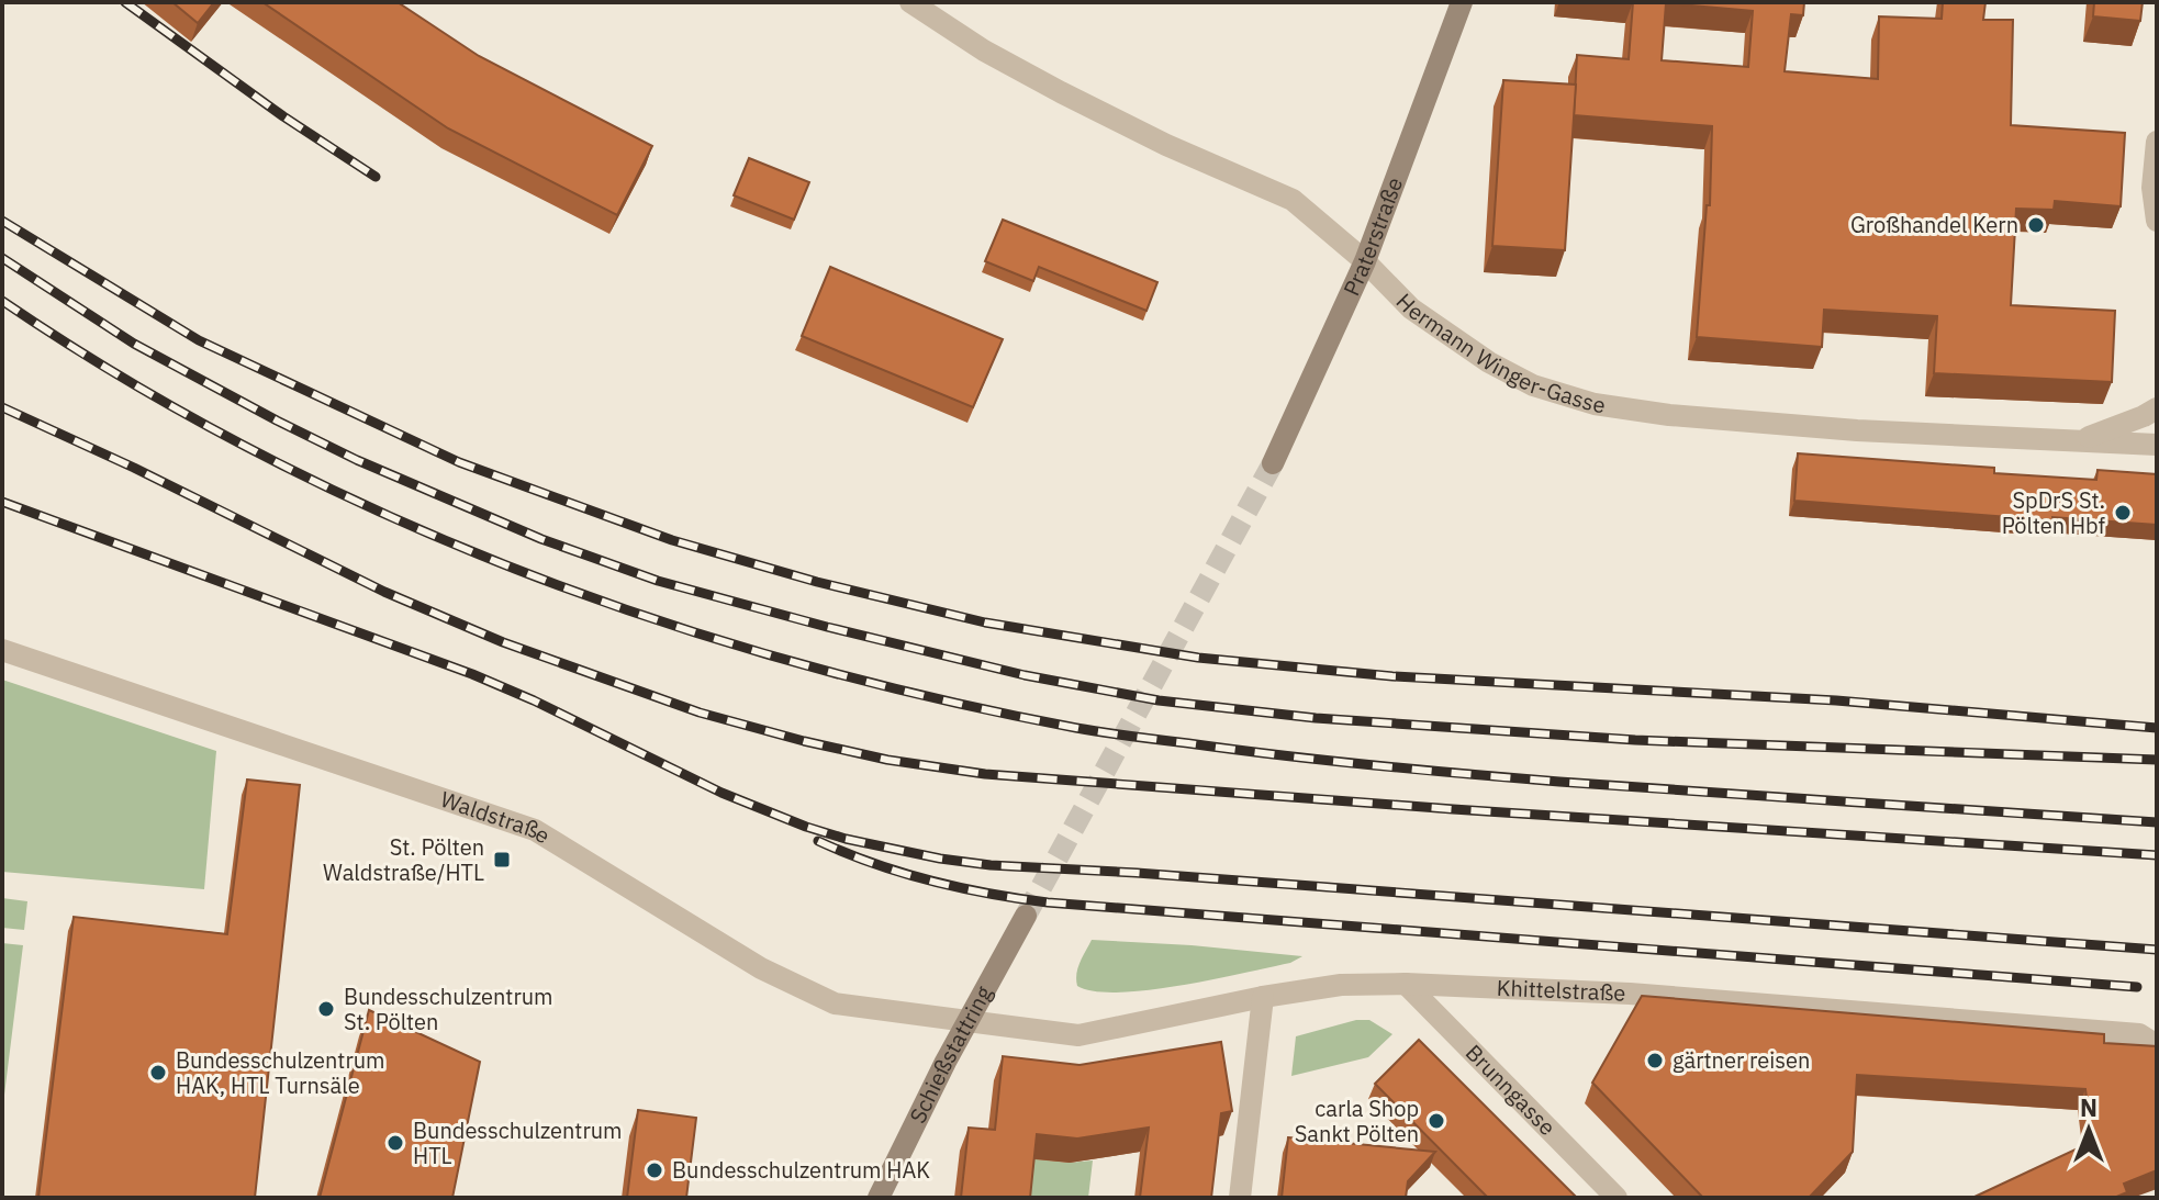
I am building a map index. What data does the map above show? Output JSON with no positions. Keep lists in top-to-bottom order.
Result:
{
  "streets": {
    "main road": ["Praterstraße", "Schießstattring"],
    "street": [
      "Hermann Winger-Gasse",
      "Waldstraße",
      "Khittelstraße",
      "Brunngasse"
    ]
  },
  "crossings": [
    ["Praterstraße", "Hermann Winger-Gasse"],
    ["Waldstraße", "Khittelstraße"],
    ["Waldstraße", "Schießstattring"],
    ["Khittelstraße", "Schießstattring"],
    ["Khittelstraße", "Brunngasse"]
  ],
  "places": {
    "other": [
      "Großhandel Kern",
      "SpDrS St. Pölten Hbf",
      "Bundesschulzentrum St. Pölten",
      "gärtner reisen",
      "Bundesschulzentrum HAK, HTL Turnsäle",
      "carla Shop Sankt Pölten",
      "Bundesschulzentrum HTL",
      "Bundesschulzentrum HAK"
    ],
    "transit": ["St. Pölten Waldstraße/HTL"]
  },
  "north": "top"
}
